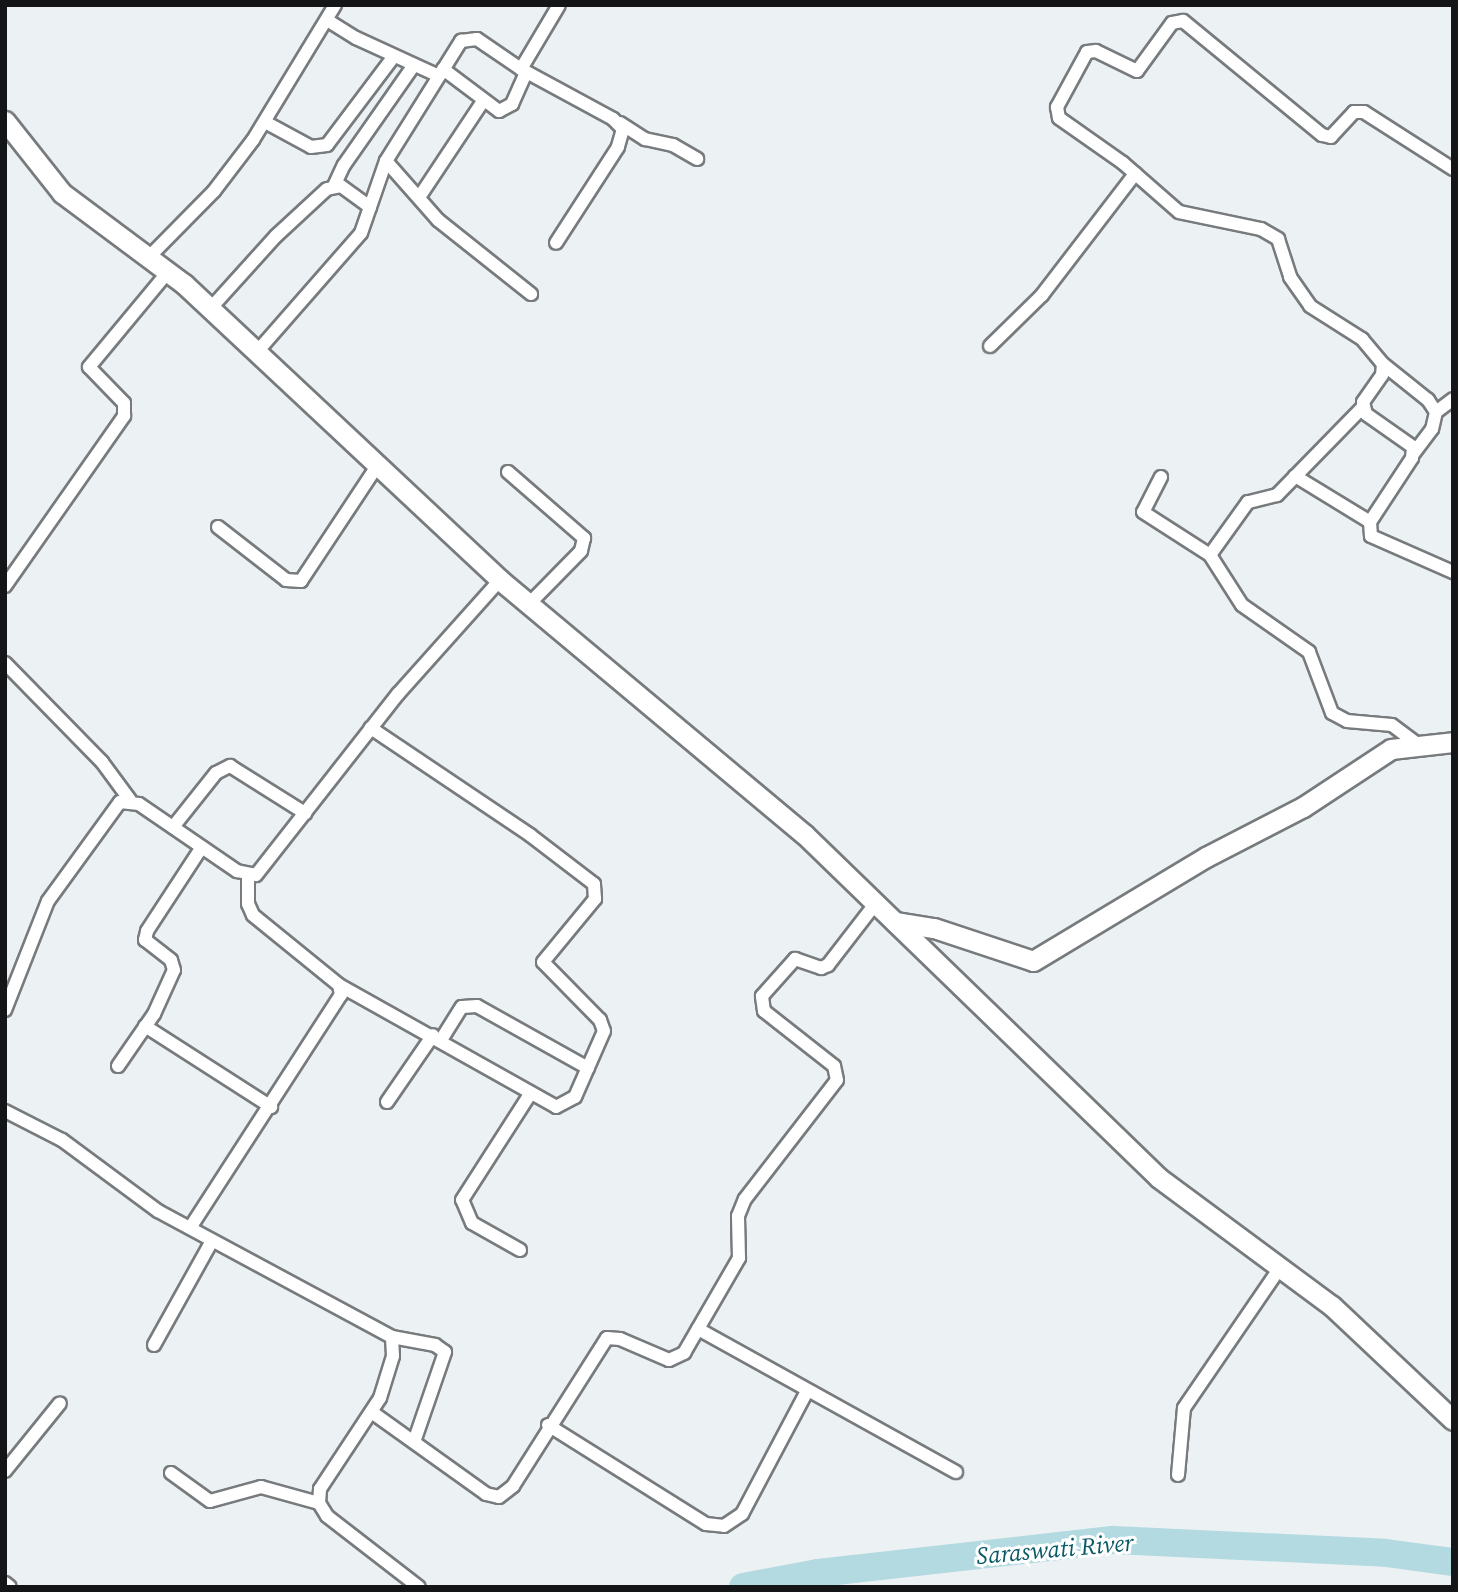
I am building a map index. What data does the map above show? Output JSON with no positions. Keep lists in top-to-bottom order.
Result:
{
  "water": ["Saraswati River"]
}
